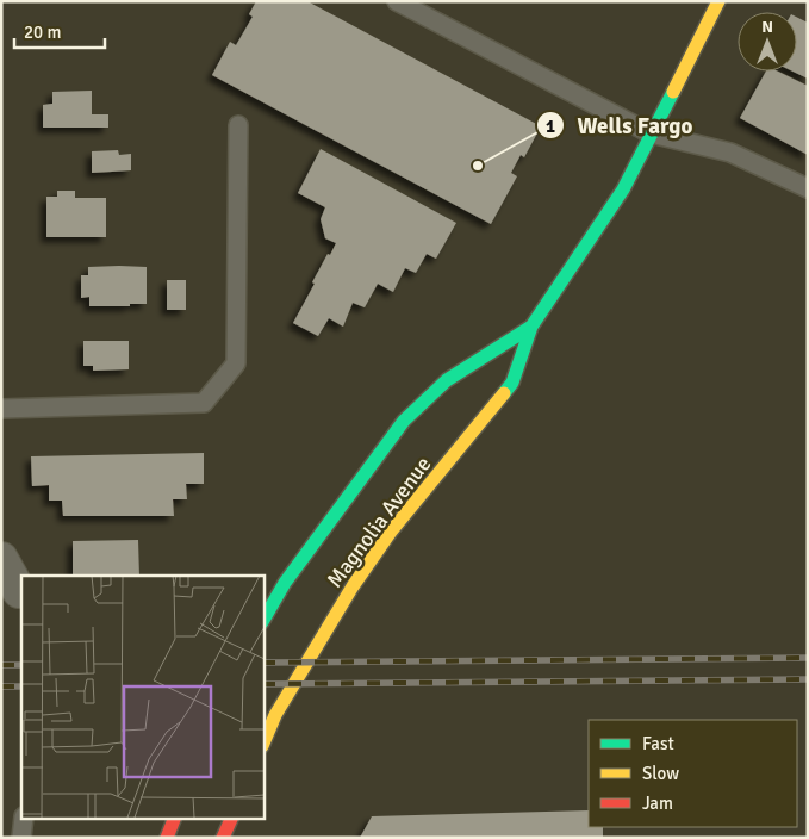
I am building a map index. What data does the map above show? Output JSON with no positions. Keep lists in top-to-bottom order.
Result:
{
  "streets": {
    "main road": ["Magnolia Avenue"]
  },
  "places": ["Wells Fargo"],
  "legend": ["Fast", "Slow", "Jam"],
  "scale_bar": "20 m",
  "north": "top"
}
